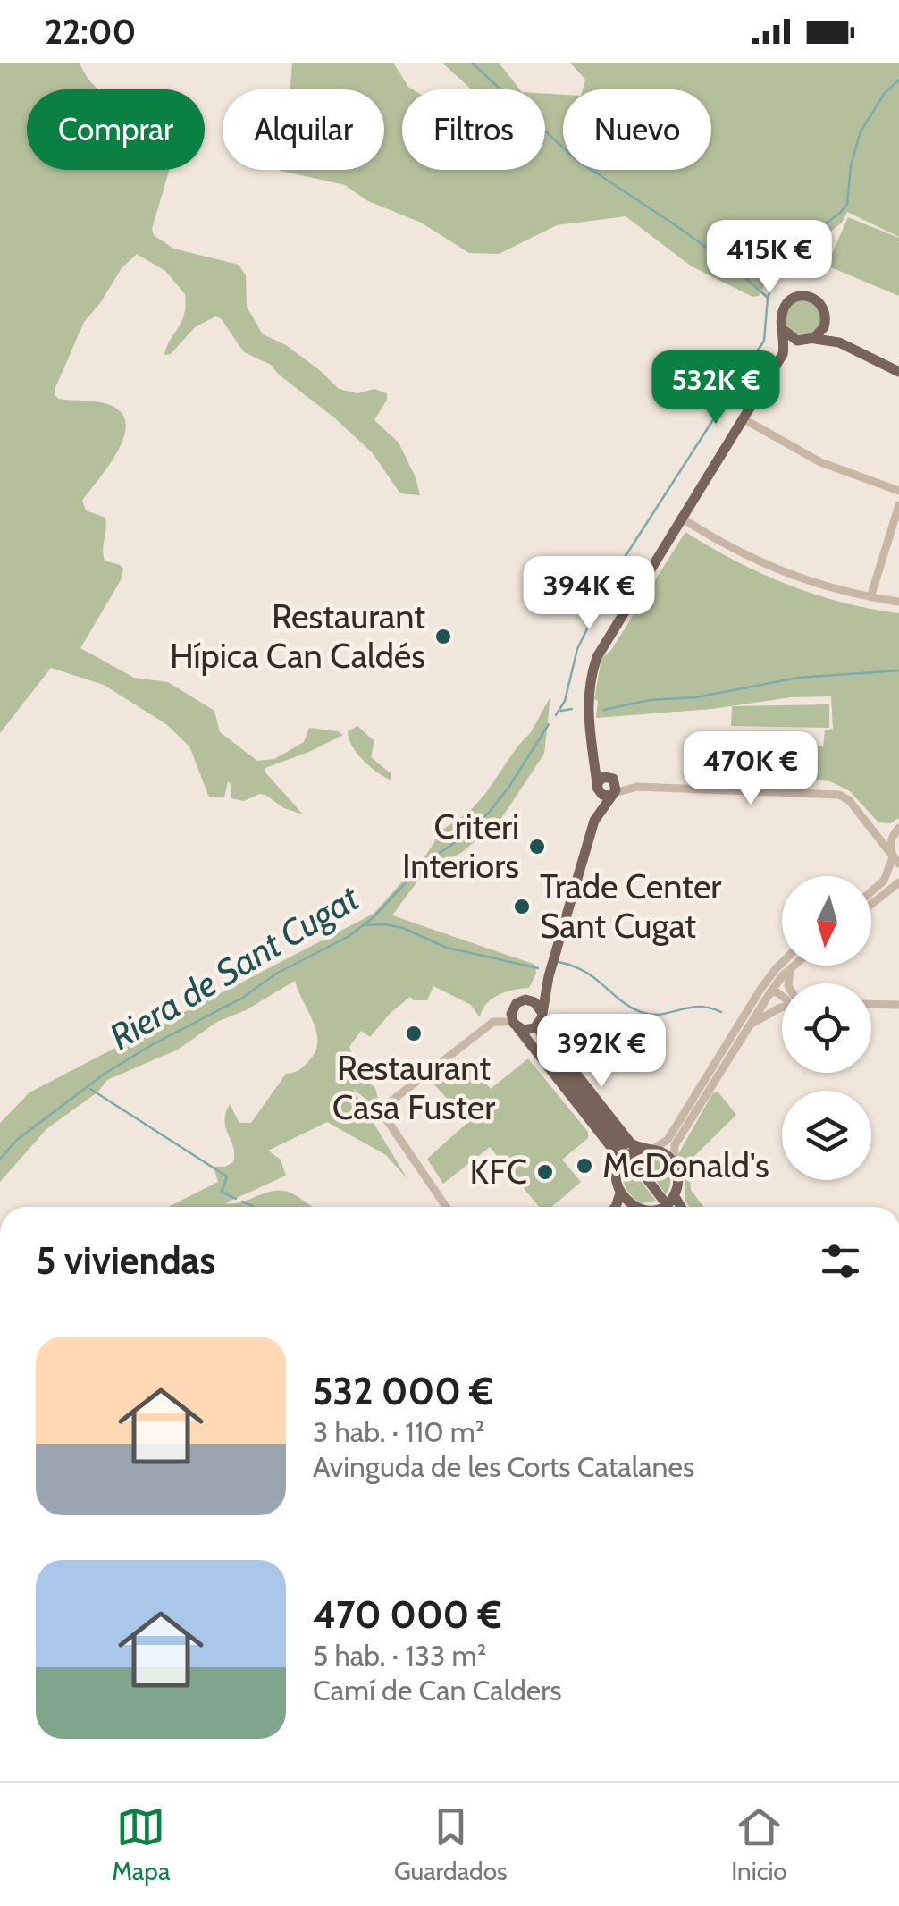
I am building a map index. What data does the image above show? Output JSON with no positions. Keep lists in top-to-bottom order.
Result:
{
  "water": ["Riera de Sant Cugat"],
  "places": [
    "Restaurant Hípica Can Caldés",
    "Criteri Interiors",
    "Trade Center Sant Cugat",
    "Restaurant Casa Fuster",
    "McDonald's",
    "KFC"
  ],
  "north": "bottom",
  "page": {
    "status": "22:00",
    "chip": [
      "Comprar",
      "Alquilar",
      "Filtros",
      "Nuevo"
    ],
    "price": [
      "415K €",
      "532K €",
      "394K €",
      "470K €",
      "392K €"
    ],
    "heading": "5 viviendas",
    "list": [
      {
        "name": "532 000 €",
        "note": "3 hab. · 110 m² · Avinguda de les Corts Catalanes"
      },
      {
        "name": "470 000 €",
        "note": "5 hab. · 133 m² · Camí de Can Calders"
      }
    ],
    "tabs": ["Mapa", "Guardados", "Inicio"]
  }
}
